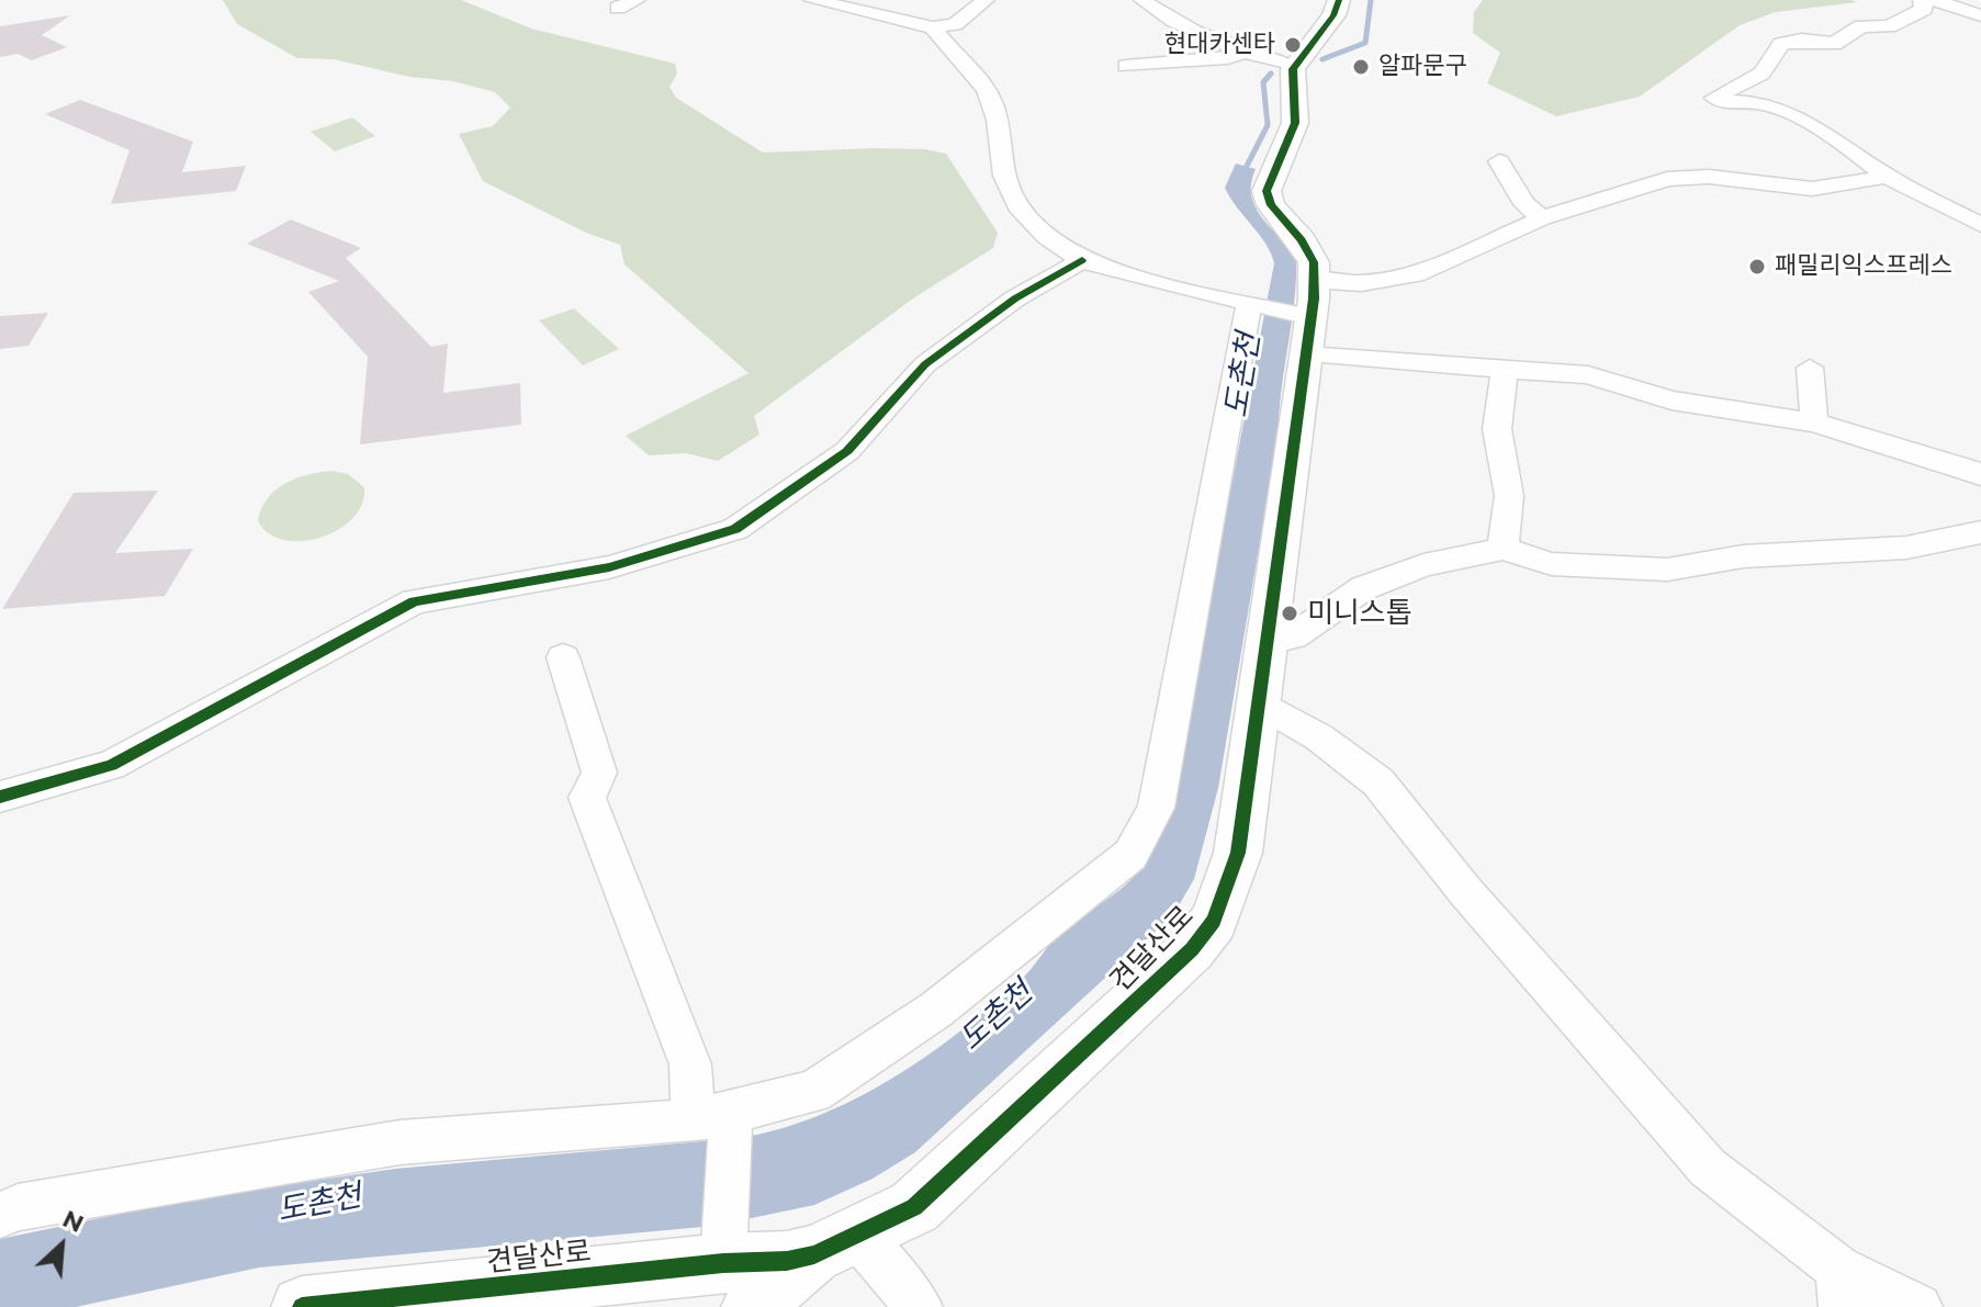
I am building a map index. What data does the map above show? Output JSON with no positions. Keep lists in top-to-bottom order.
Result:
{
  "streets": {
    "street": ["견달산로"]
  },
  "water": ["도촌천"],
  "places": [
    "현대카센타",
    "알파문구",
    "패밀리익스프레스",
    "미니스톱"
  ],
  "north": "top right"
}
